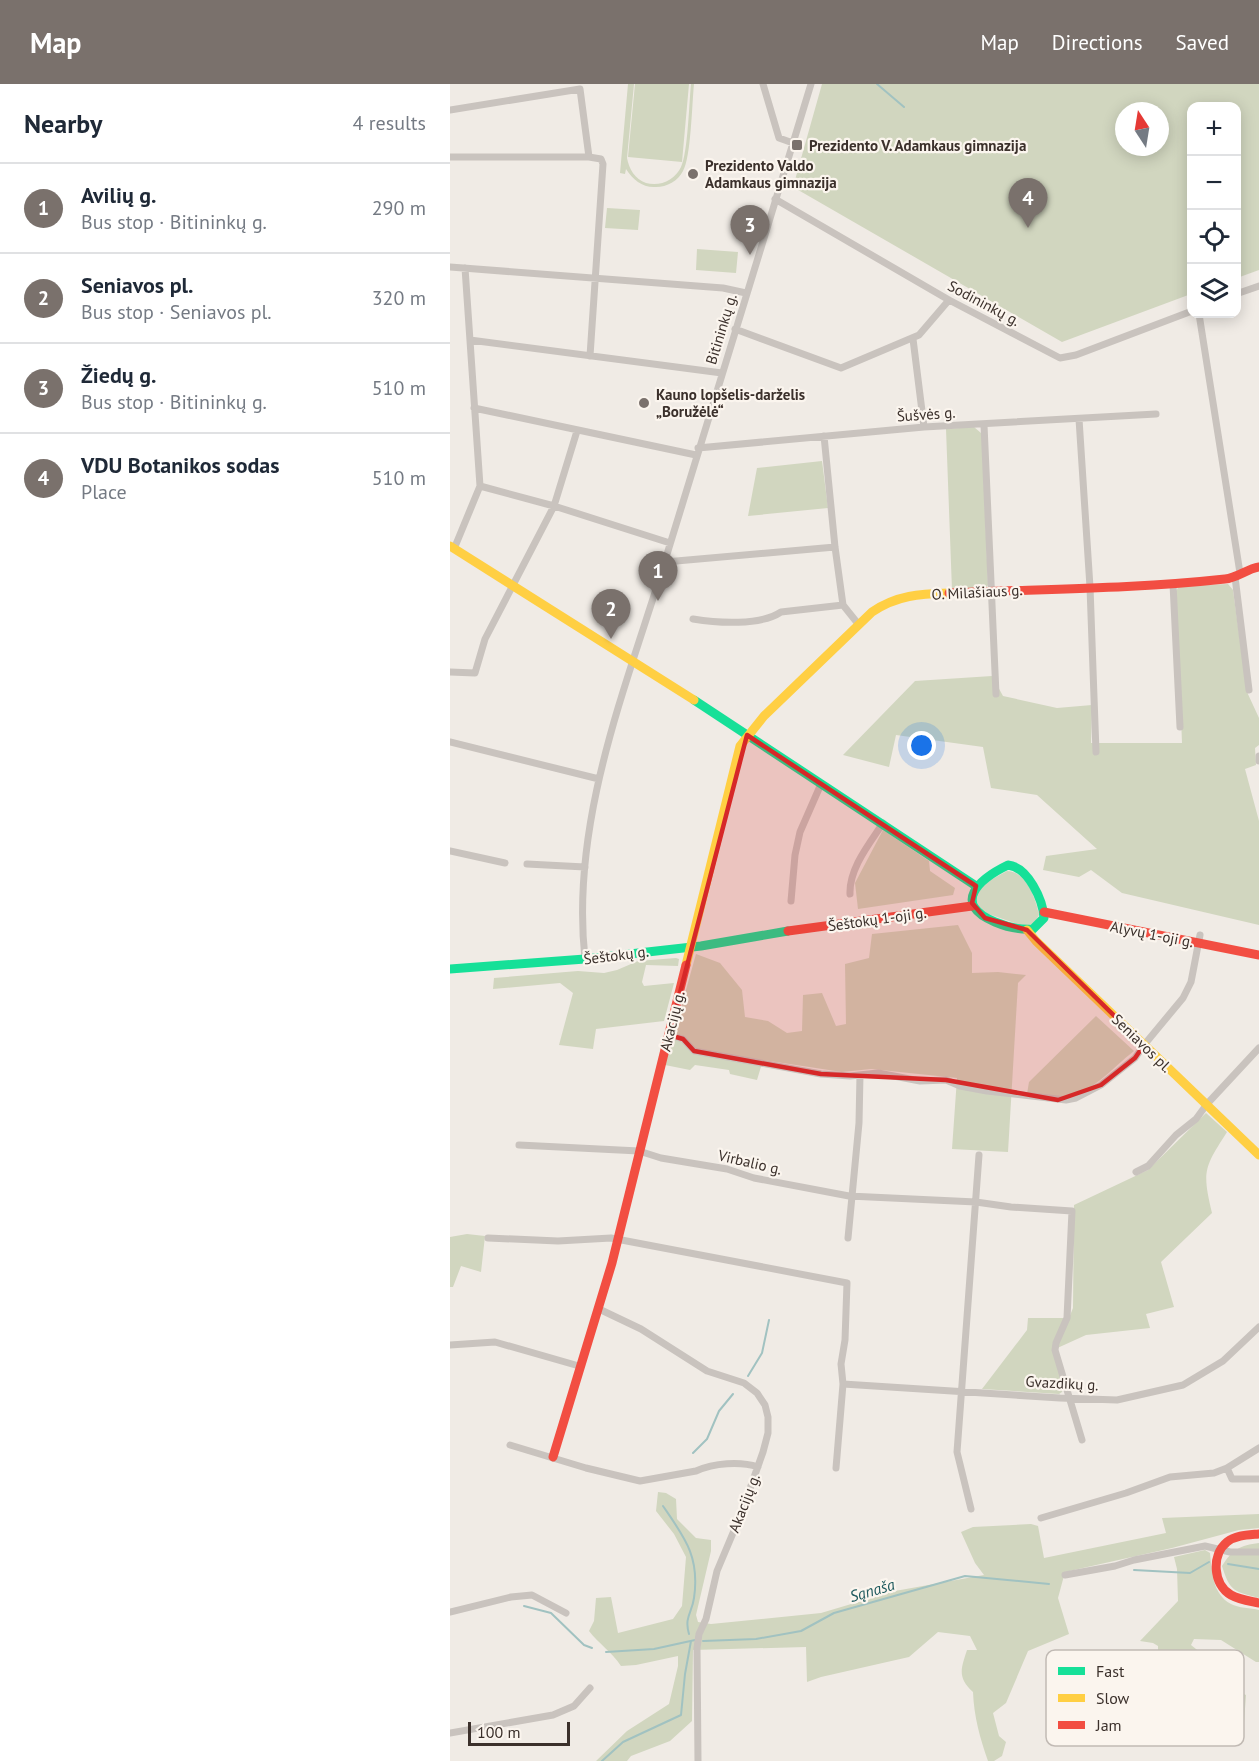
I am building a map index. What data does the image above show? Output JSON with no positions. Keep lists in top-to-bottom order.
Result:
{
  "streets": {
    "street": [
      "Sodininkų g.",
      "Bitininkų g.",
      "Šušvės g.",
      "O. Milašiaus g.",
      "Šeštokų 1-oji g.",
      "Alyvų 1-oji g.",
      "Šeštokų g.",
      "Akacijų g.",
      "Seniavos pl.",
      "Virbalio g.",
      "Gvazdikų g."
    ]
  },
  "crossings": [
    ["Sodininkų g.", "Bitininkų g."],
    ["Bitininkų g.", "Šušvės g."],
    ["Bitininkų g.", "Šeštokų g."],
    ["O. Milašiaus g.", "Akacijų g."],
    ["Šeštokų 1-oji g.", "Alyvų 1-oji g."],
    ["Šeštokų 1-oji g.", "Šeštokų g."],
    ["Šeštokų 1-oji g.", "Seniavos pl."],
    ["Alyvų 1-oji g.", "Seniavos pl."],
    ["Šeštokų g.", "Akacijų g."],
    ["Akacijų g.", "Virbalio g."],
    ["Virbalio g.", "Gvazdikų g."]
  ],
  "water": ["Sąnaša"],
  "places": {
    "transit": ["Prezidento V. Adamkaus gimnazija"],
    "other": ["Prezidento Valdo Adamkaus gimnazija", "Kauno lopšelis-darželis „Boružėlė“"]
  },
  "legend": ["Fast", "Slow", "Jam"],
  "scale_bar": "100 m",
  "north": "top",
  "page": {
    "header": "Map",
    "nav": ["Map", "Directions", "Saved"],
    "heading": ["Nearby", "4 results"],
    "map_buttons": ["+", "−"],
    "list": [
      {
        "mark": "1",
        "name": "Avilių g.",
        "note": "Bus stop · Bitininkų g.",
        "value": "290 m"
      },
      {
        "mark": "2",
        "name": "Seniavos pl.",
        "note": "Bus stop · Seniavos pl.",
        "value": "320 m"
      },
      {
        "mark": "3",
        "name": "Žiedų g.",
        "note": "Bus stop · Bitininkų g.",
        "value": "510 m"
      },
      {
        "mark": "4",
        "name": "VDU Botanikos sodas",
        "note": "Place",
        "value": "510 m"
      }
    ],
    "pins": [
      "4",
      "3",
      "1",
      "2"
    ],
    "scale": "100 m"
  }
}
